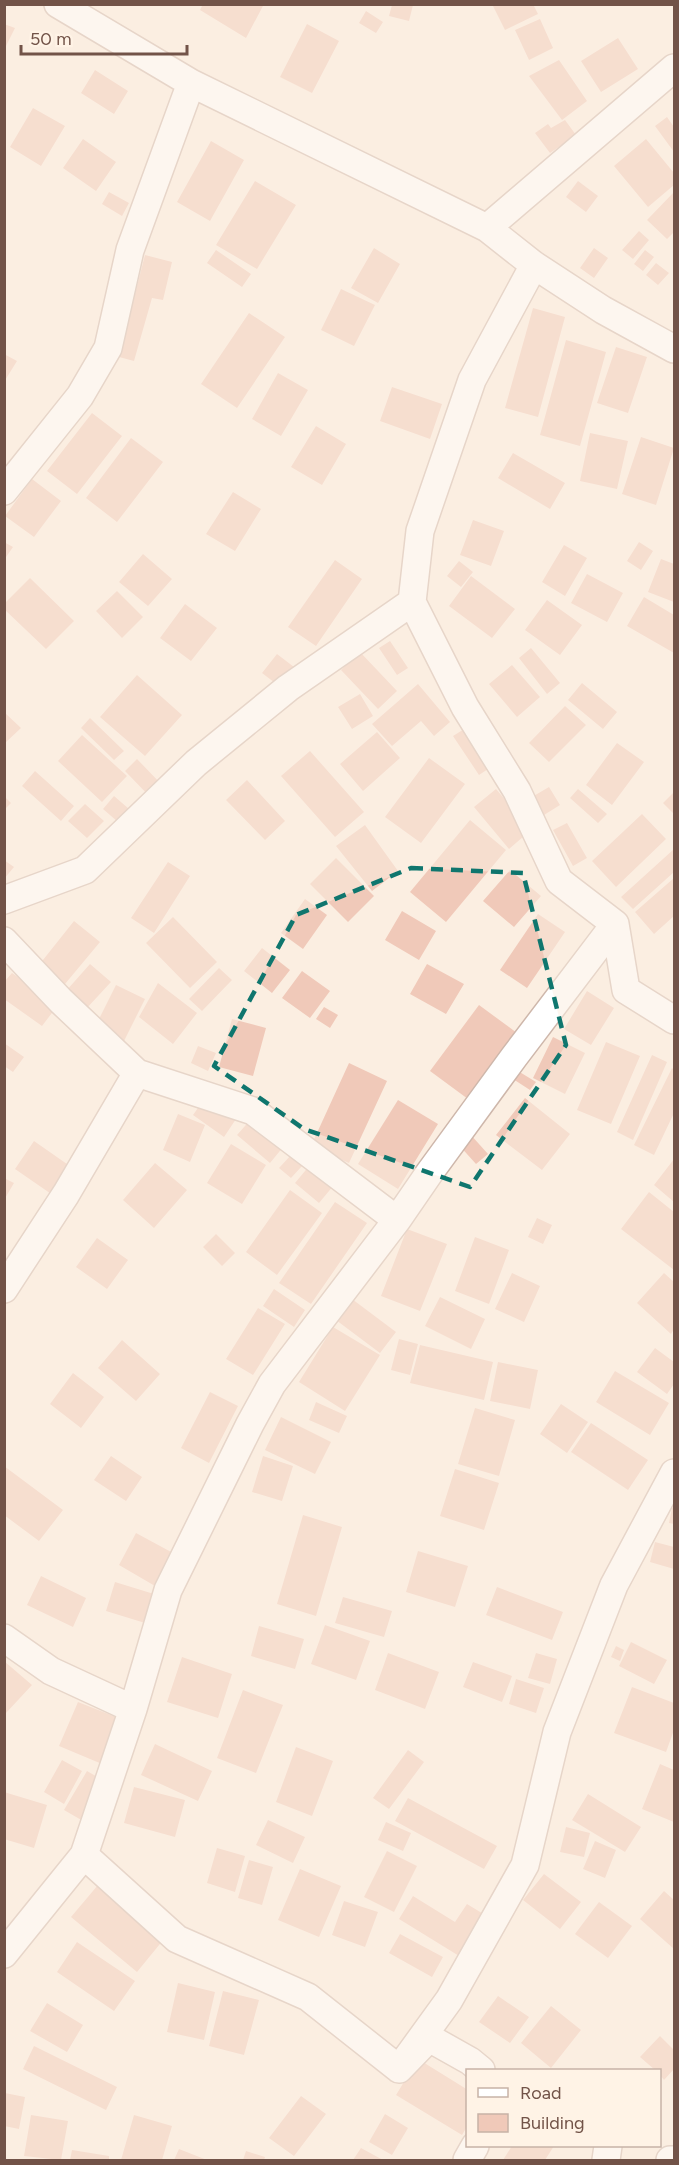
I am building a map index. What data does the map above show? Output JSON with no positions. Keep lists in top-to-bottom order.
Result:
{
  "legend": ["Road", "Building"],
  "scale_bar": "50 m"
}
